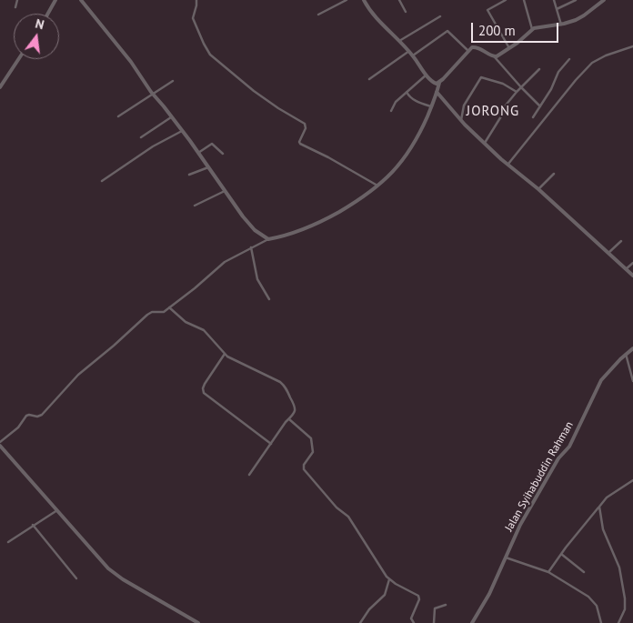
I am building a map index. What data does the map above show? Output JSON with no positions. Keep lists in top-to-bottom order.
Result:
{
  "streets": {
    "street": ["Jalan Syihabuddin Rahman"]
  },
  "districts": ["JORONG"],
  "scale_bar": "200 m",
  "north": "top"
}
